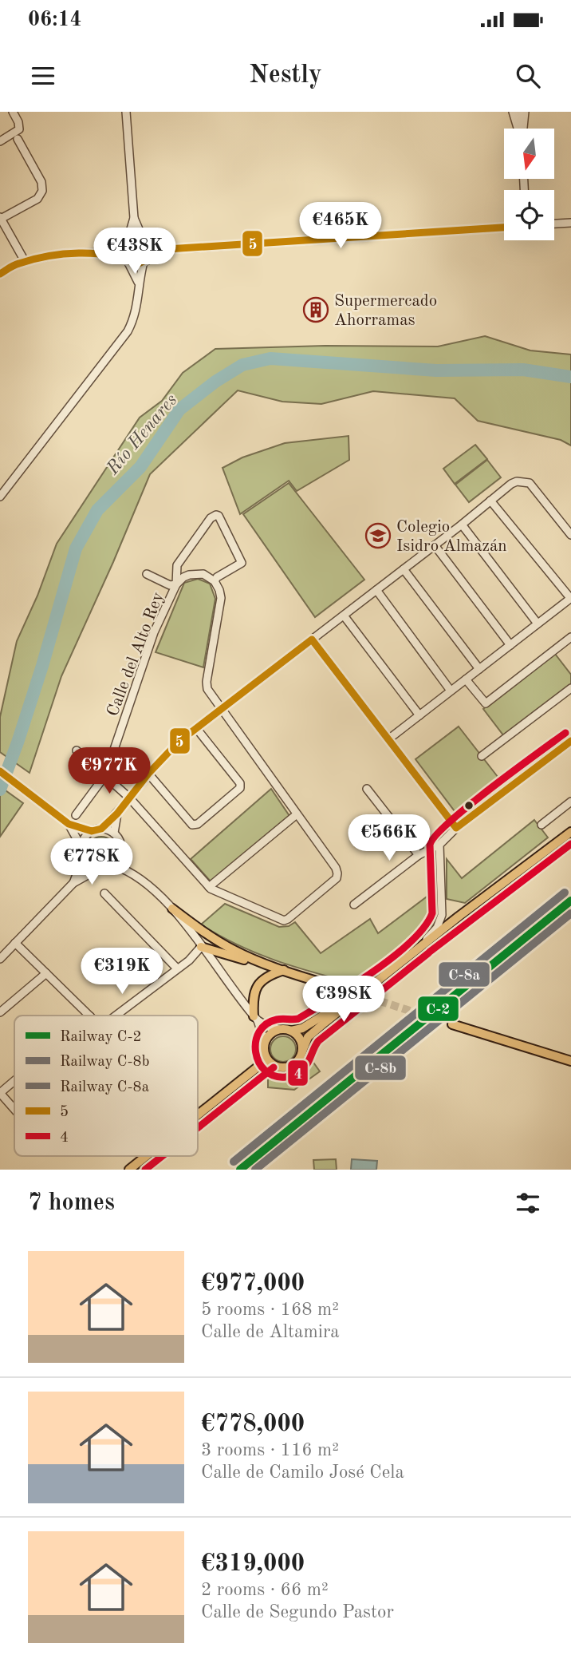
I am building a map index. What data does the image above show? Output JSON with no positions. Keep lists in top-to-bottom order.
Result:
{
  "streets": {
    "street": ["Calle del Alto Rey"]
  },
  "water": ["Río Henares"],
  "places": {
    "building": ["Supermercado Ahorramas"],
    "school or university": ["Colegio Isidro Almazán"]
  },
  "lines": [
    "transit line 5",
    "transit line 4",
    "rail line C-8a",
    "rail line C-2",
    "rail line C-8b"
  ],
  "legend": [
    "Railway C-2",
    "Railway C-8b",
    "Railway C-8a",
    "5",
    "4"
  ],
  "north": "bottom",
  "page": {
    "status": "06:14",
    "header": "Nestly",
    "price": [
      "€465K",
      "€438K",
      "€977K",
      "€566K",
      "€778K",
      "€319K",
      "€398K"
    ],
    "heading": "7 homes",
    "list": [
      {
        "name": "€977,000",
        "note": "5 rooms · 168 m² · Calle de Altamira"
      },
      {
        "name": "€778,000",
        "note": "3 rooms · 116 m² · Calle de Camilo José Cela"
      },
      {
        "name": "€319,000",
        "note": "2 rooms · 66 m² · Calle de Segundo Pastor"
      }
    ]
  }
}
